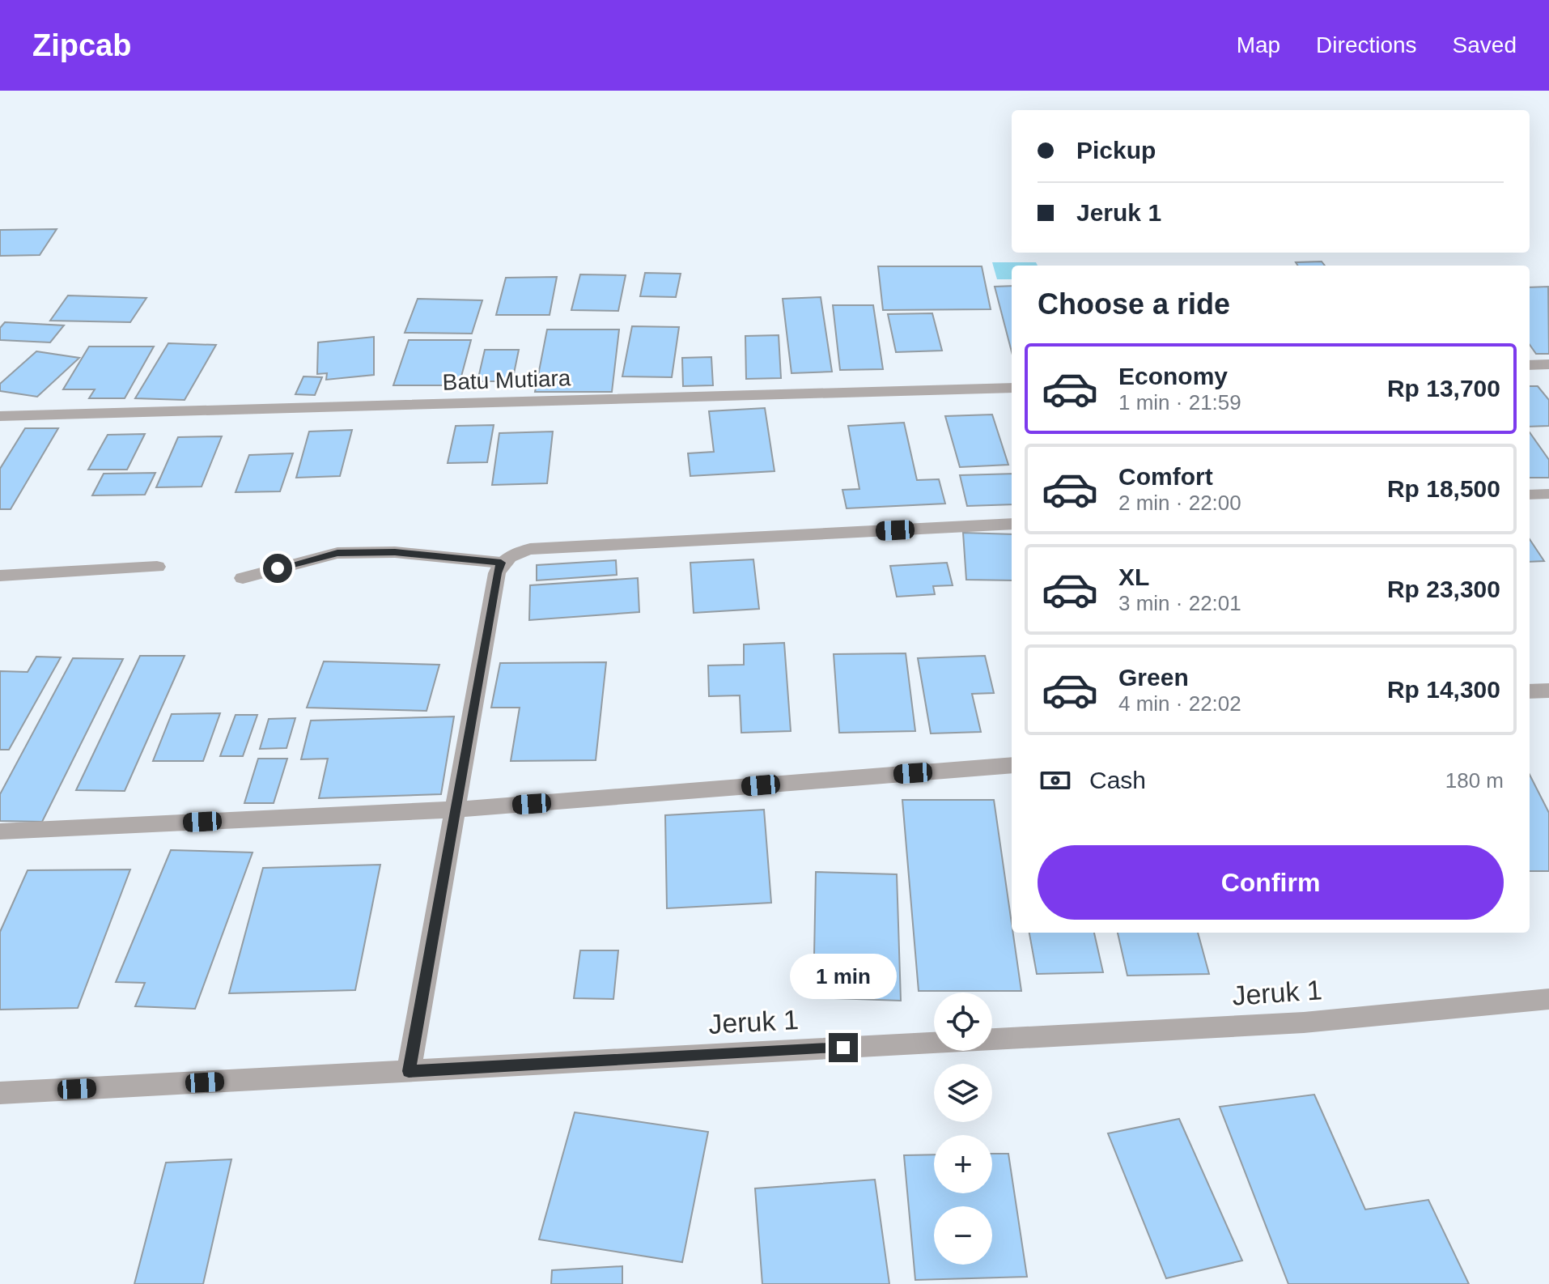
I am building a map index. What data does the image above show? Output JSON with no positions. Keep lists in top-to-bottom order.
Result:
{
  "streets": {
    "street": ["Batu Mutiara", "Jeruk 1"]
  },
  "page": {
    "header": "Zipcab",
    "nav": ["Map", "Directions", "Saved"],
    "banner": ["Pickup", "Jeruk 1"],
    "heading": "Choose a ride",
    "list": [
      {
        "name": "Economy",
        "note": "1 min · 21:59",
        "value": "Rp 13,700"
      },
      {
        "name": "Comfort",
        "note": "2 min · 22:00",
        "value": "Rp 18,500"
      },
      {
        "name": "XL",
        "note": "3 min · 22:01",
        "value": "Rp 23,300"
      },
      {
        "name": "Green",
        "note": "4 min · 22:02",
        "value": "Rp 14,300"
      }
    ],
    "pay": ["Cash", "180 m"],
    "buttons": "Confirm",
    "bubble": "1 min",
    "map_buttons": ["+", "−"]
  }
}
